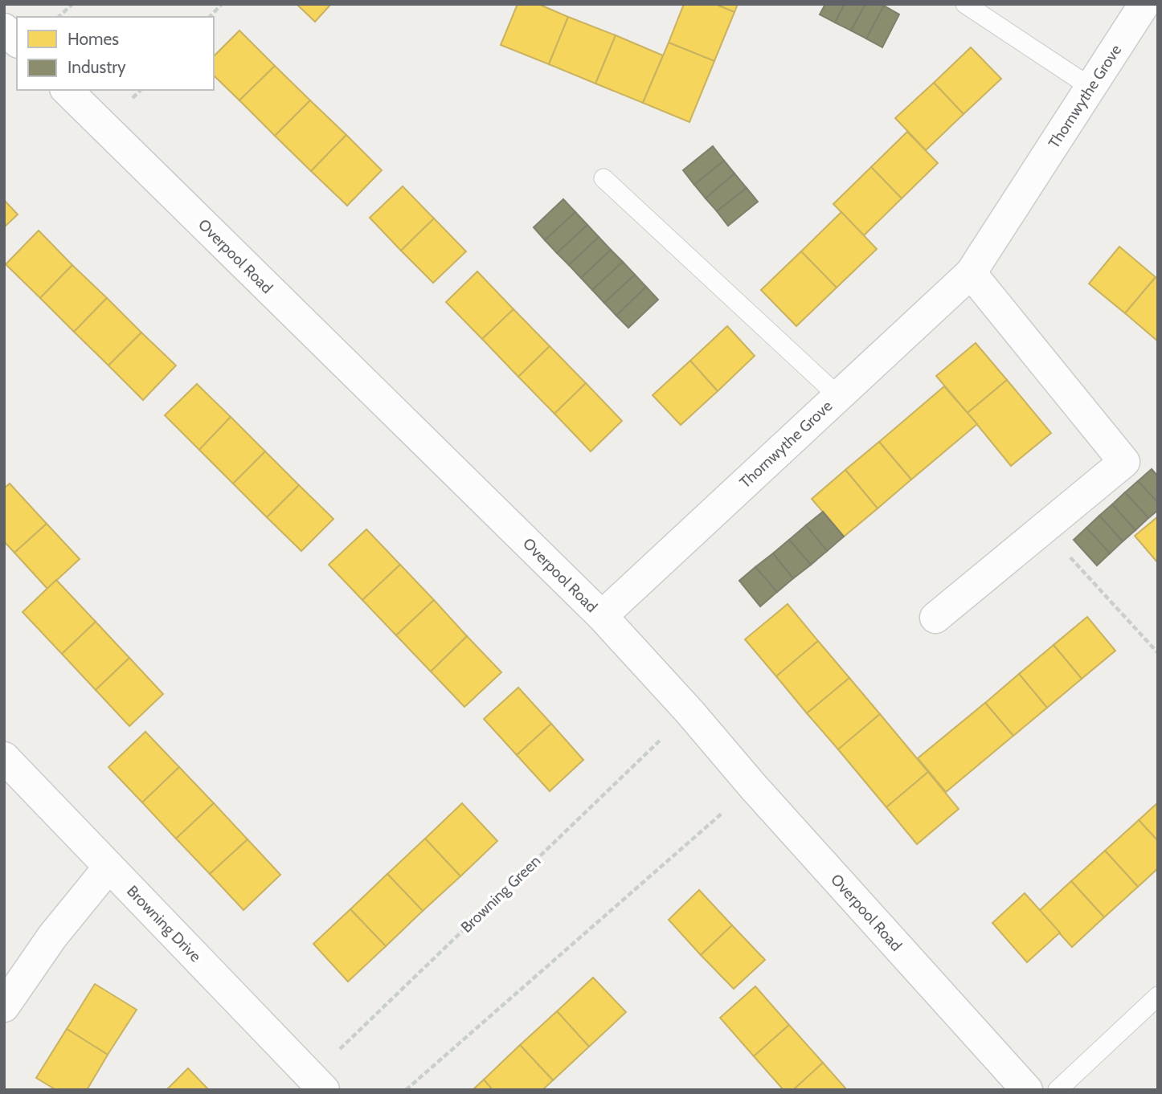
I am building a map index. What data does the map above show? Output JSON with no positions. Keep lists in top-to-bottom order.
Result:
{
  "streets": {
    "street": ["Thornwythe Grove", "Overpool Road", "Browning Drive"],
    "path": ["Browning Green"]
  },
  "crossings": [
    ["Thornwythe Grove", "Overpool Road"],
    ["Overpool Road", "Browning Green"],
    ["Browning Green", "Browning Drive"]
  ],
  "legend": ["Homes", "Industry"]
}
